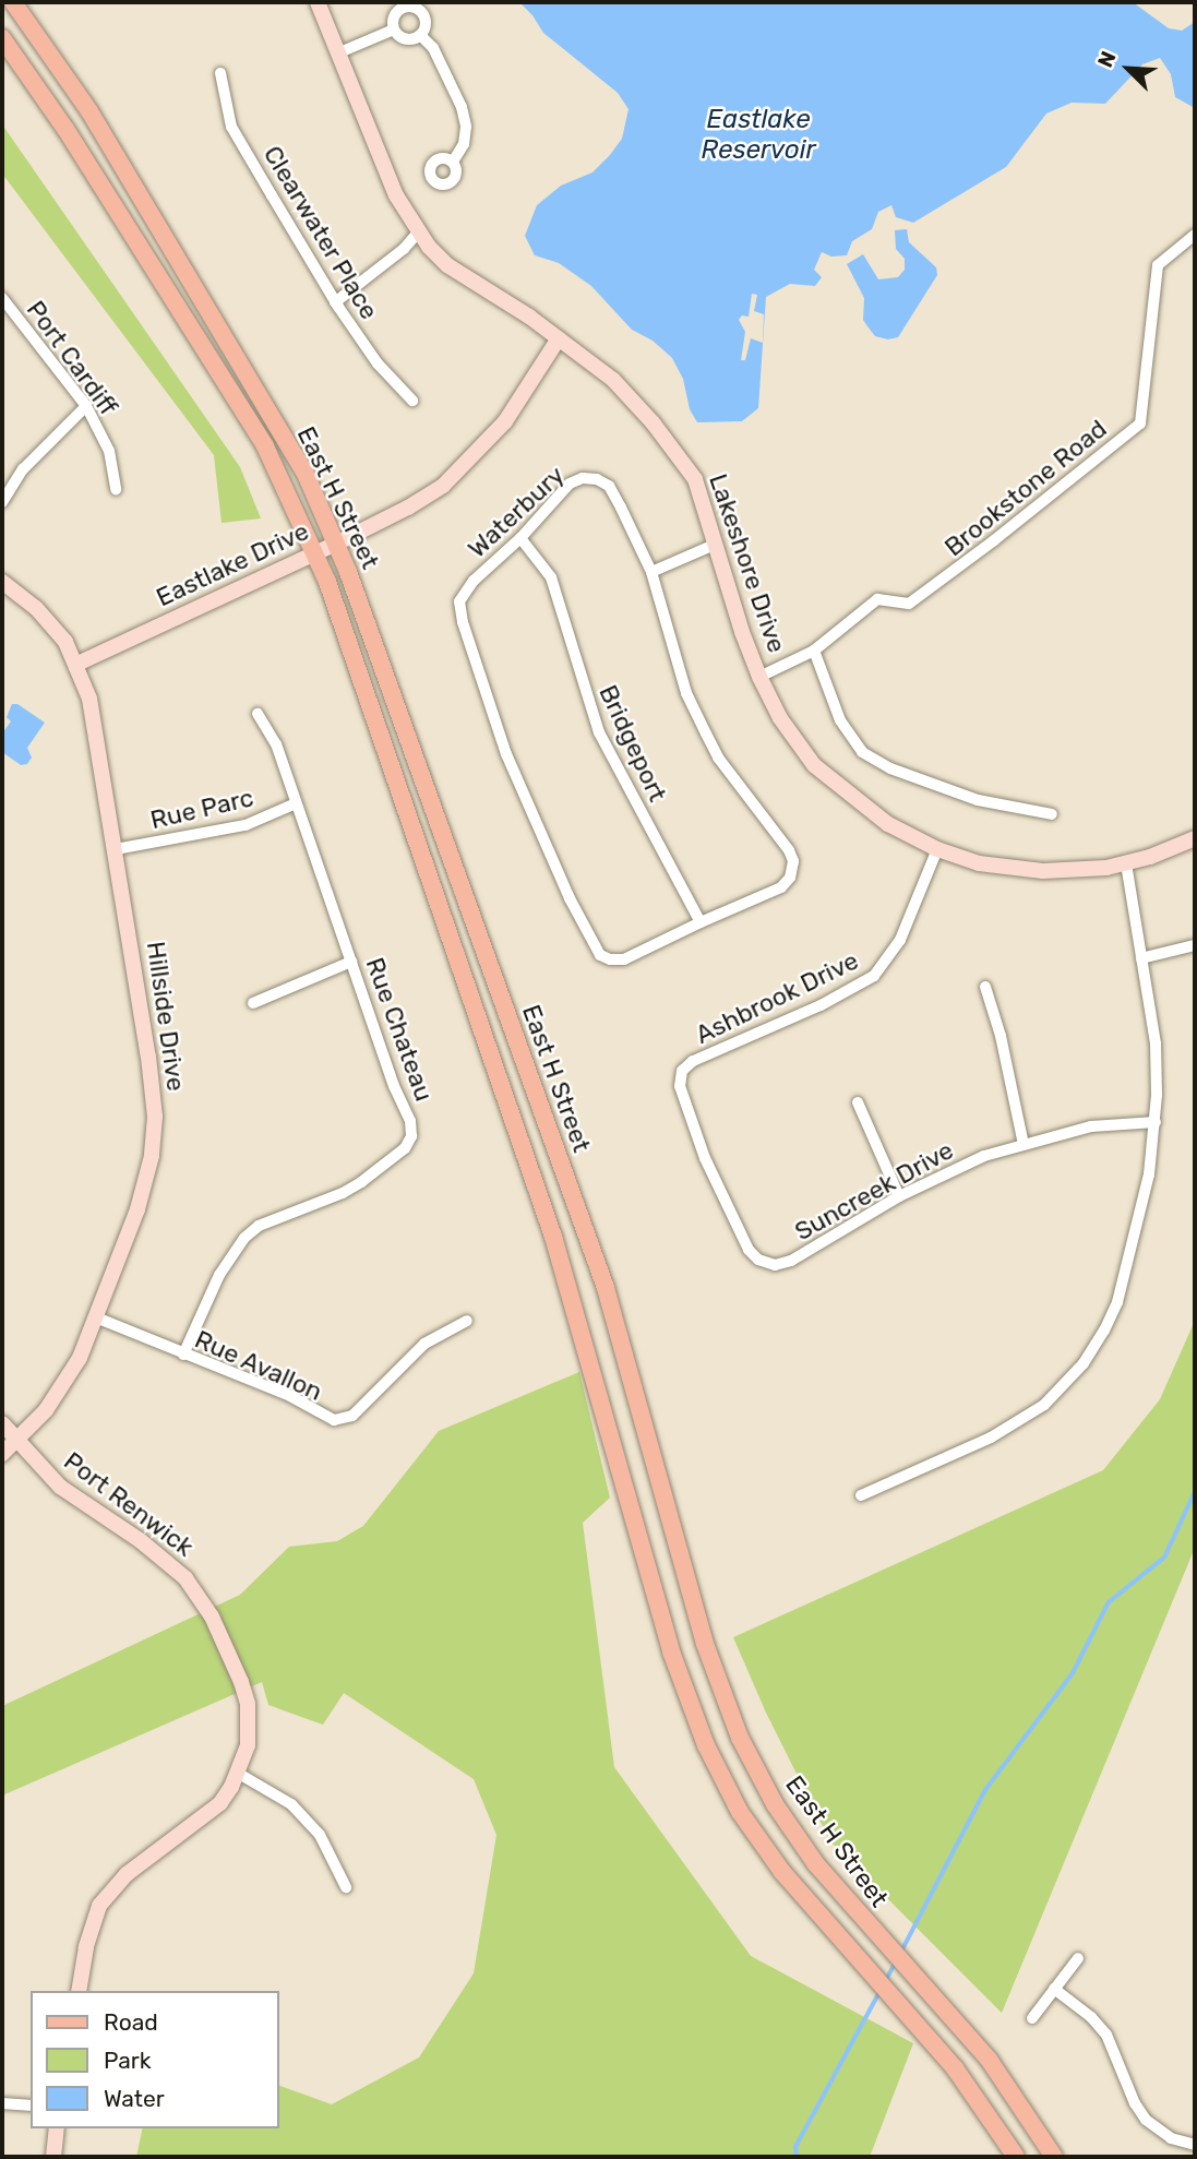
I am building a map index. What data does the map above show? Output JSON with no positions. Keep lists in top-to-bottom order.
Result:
{
  "streets": {
    "main road": ["East H Street"],
    "street": [
      "Clearwater Place",
      "Port Cardiff",
      "Brookstone Road",
      "Waterbury",
      "Lakeshore Drive",
      "Eastlake Drive",
      "Bridgeport",
      "Rue Parc",
      "Ashbrook Drive",
      "Hillside Drive",
      "Rue Chateau",
      "Suncreek Drive",
      "Rue Avallon",
      "Port Renwick"
    ]
  },
  "crossings": [
    ["Brookstone Road", "Lakeshore Drive"],
    ["East H Street", "Eastlake Drive"],
    ["Waterbury", "Bridgeport"],
    ["Lakeshore Drive", "Eastlake Drive"],
    ["Lakeshore Drive", "Ashbrook Drive"],
    ["Eastlake Drive", "Hillside Drive"],
    ["Rue Parc", "Hillside Drive"],
    ["Rue Parc", "Rue Chateau"],
    ["Ashbrook Drive", "Suncreek Drive"],
    ["Hillside Drive", "Rue Avallon"],
    ["Hillside Drive", "Port Renwick"],
    ["Rue Chateau", "Rue Avallon"]
  ],
  "water": ["Eastlake Reservoir"],
  "legend": ["Road", "Park", "Water"],
  "north": "top left"
}
